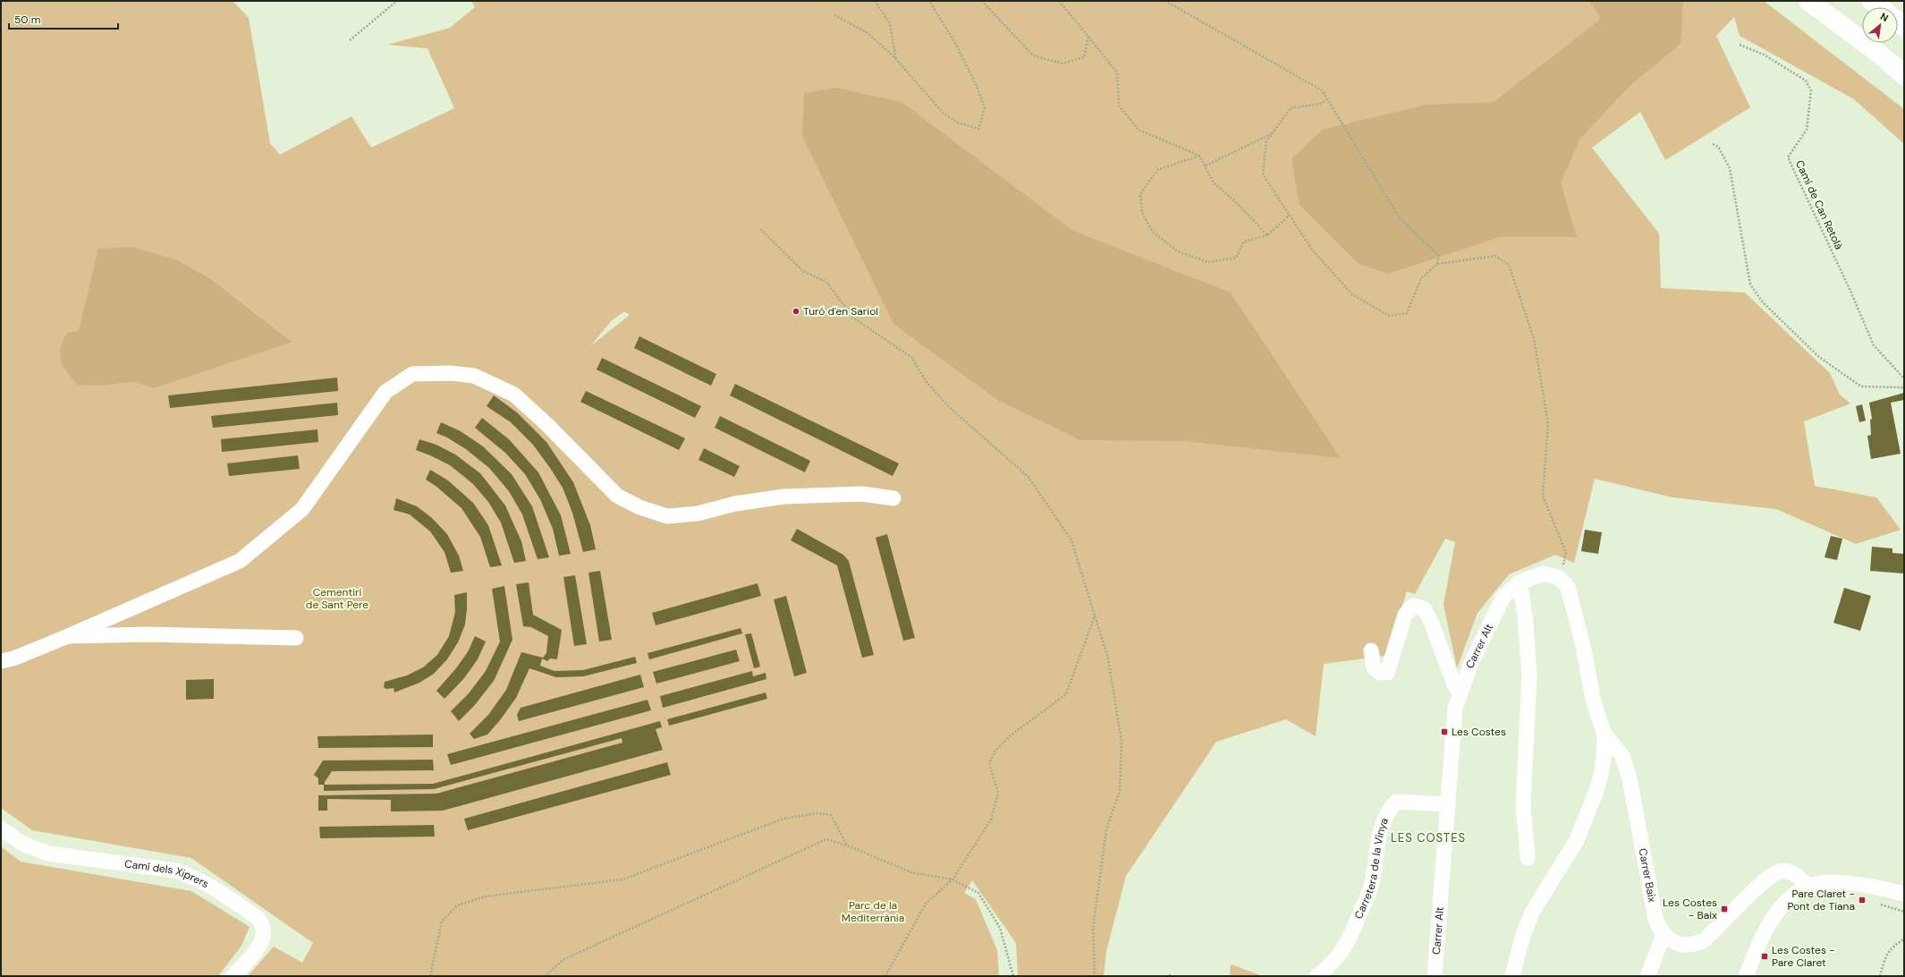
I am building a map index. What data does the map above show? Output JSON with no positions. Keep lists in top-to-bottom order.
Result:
{
  "streets": {
    "street": [
      "Carrer Alt",
      "Carretera de la Vinya",
      "Camí dels Xiprers",
      "Carrer Baix"
    ],
    "path": ["Camí de Can Retolà"]
  },
  "crossings": [
    ["Carrer Alt", "Carretera de la Vinya"]
  ],
  "districts": ["LES COSTES"],
  "parks": ["Cementiri de Sant Pere", "Parc de la Mediterrània"],
  "places": {
    "other": ["Turó d'en Sariol"],
    "transit": [
      "Les Costes",
      "Pare Claret - Pont de Tiana",
      "Les Costes - Baix",
      "Les Costes - Pare Claret"
    ]
  },
  "scale_bar": "50 m",
  "north": "top right"
}
